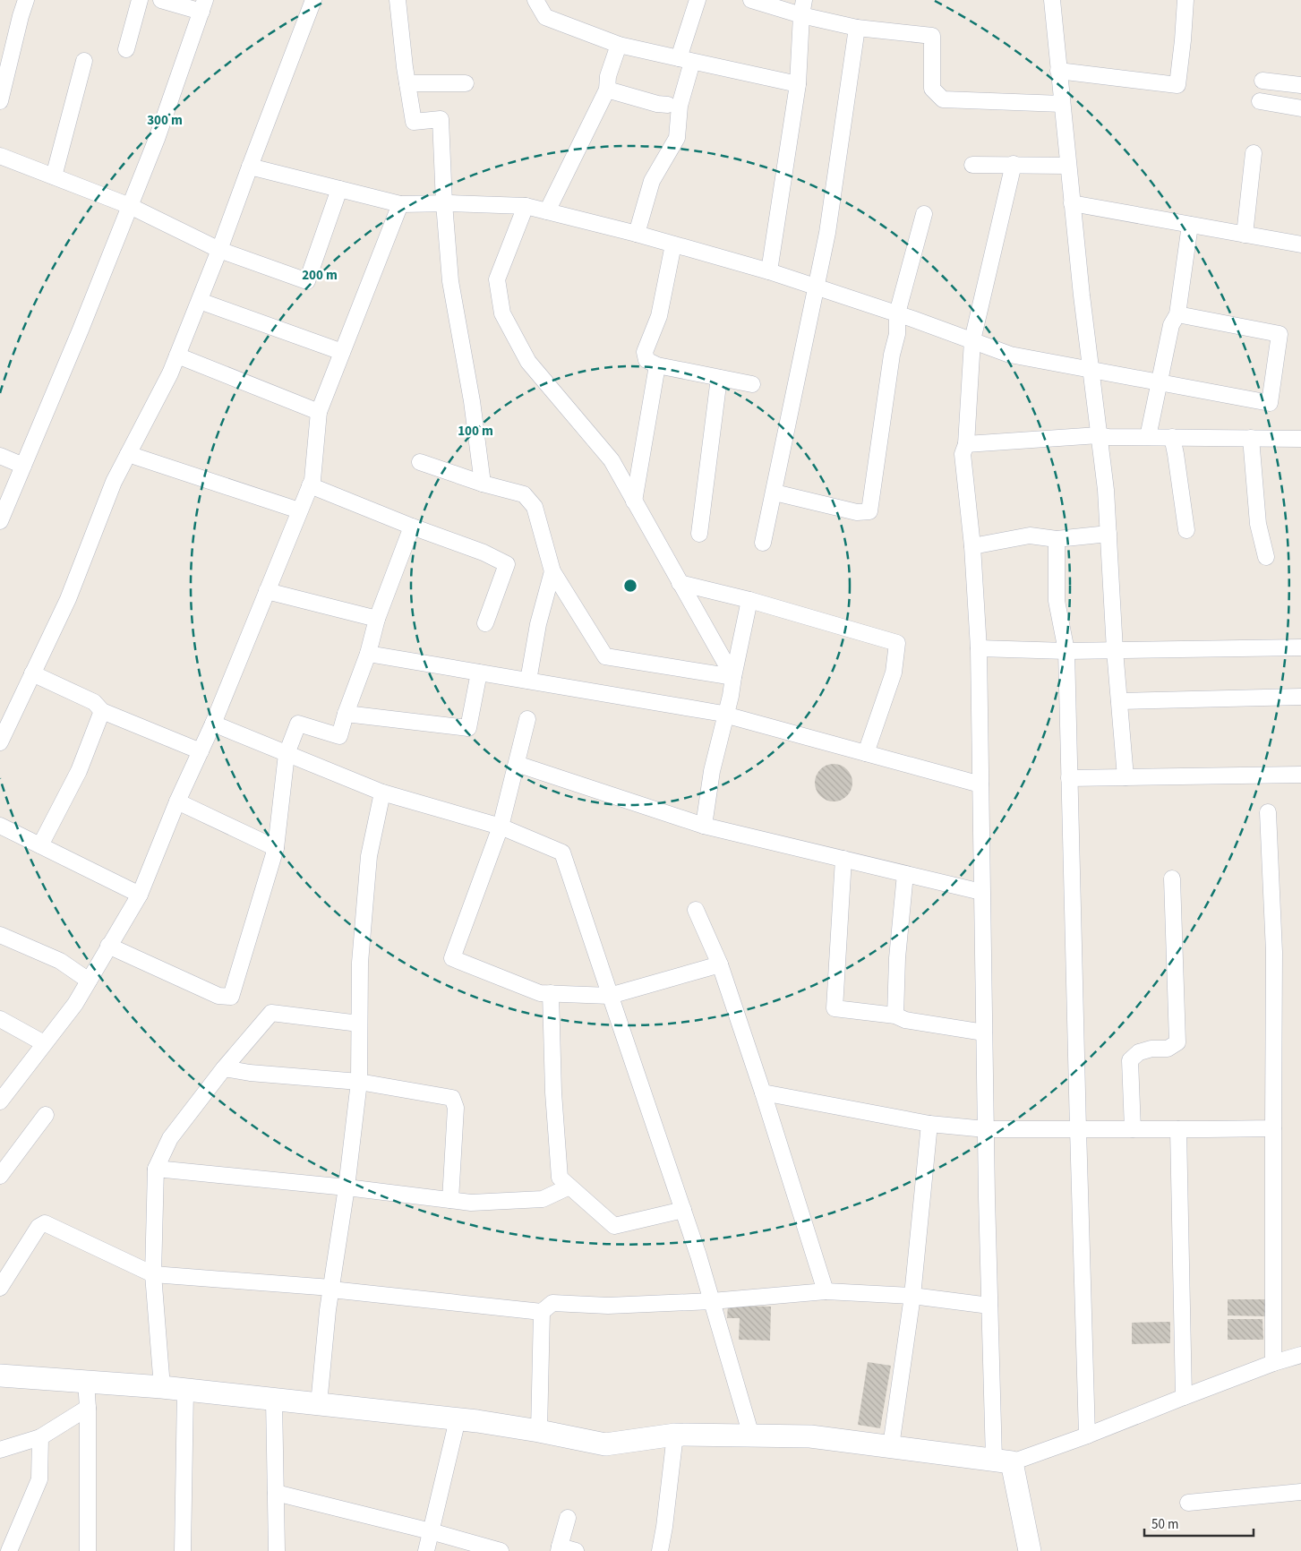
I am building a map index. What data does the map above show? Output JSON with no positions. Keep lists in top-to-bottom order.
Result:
{
  "scale_bar": "50 m",
  "rings": ["300 m", "200 m", "100 m"]
}
